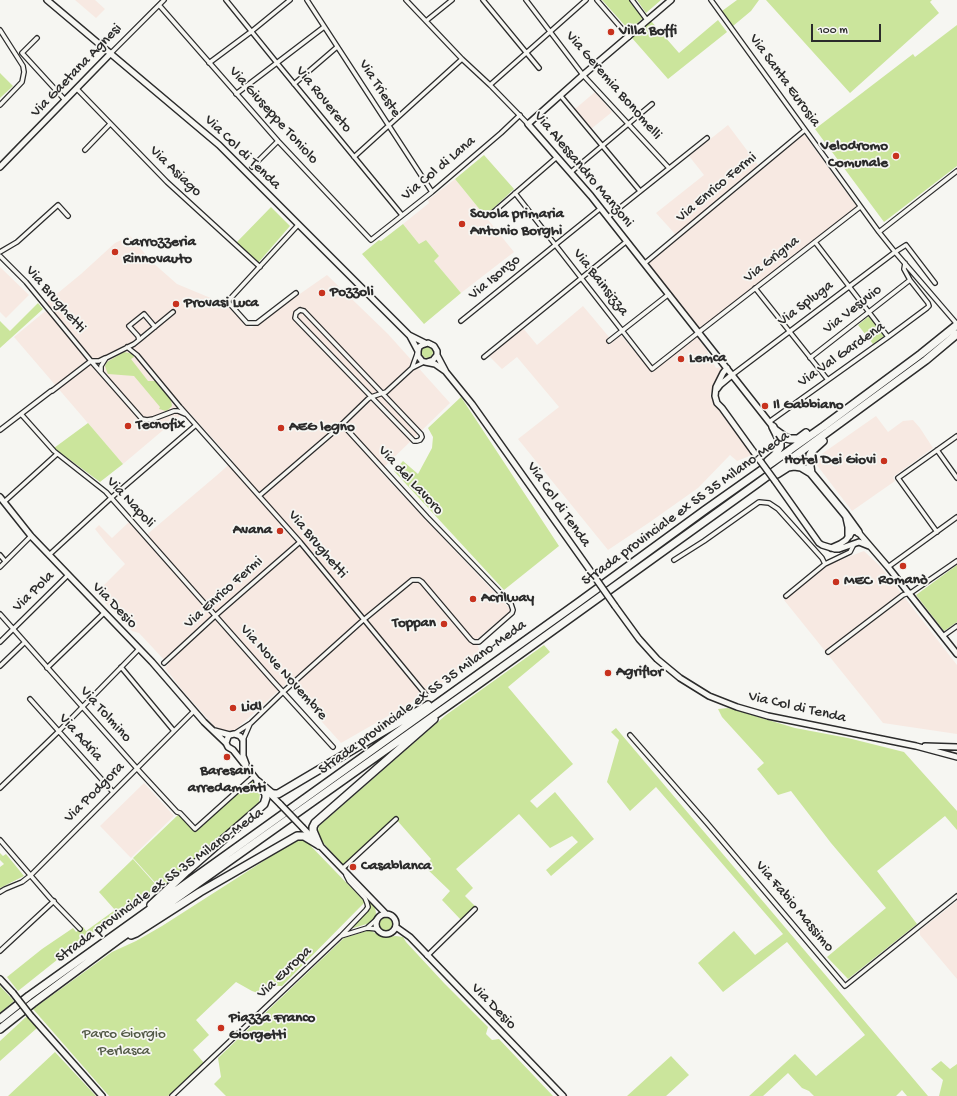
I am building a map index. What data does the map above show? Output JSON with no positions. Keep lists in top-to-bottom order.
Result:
{
  "streets": {
    "highway": ["Strada provinciale ex SS 35 Milano-Meda"],
    "main road": [
      "Via Gaetana Agnesi",
      "Via Col di Tenda",
      "Via Alessandro Manzoni",
      "Via Desio"
    ],
    "street": [
      "Via Santa Eurosia",
      "Via Geremia Bonomelli",
      "Via Trieste",
      "Via Rovereto",
      "Via Giuseppe Toniolo",
      "Via Col di Lana",
      "Via Asiago",
      "Via Enrico Fermi",
      "Via Grigna",
      "Via Isonzo",
      "Via Bainsizza",
      "Via Brughetti",
      "Via Spluga",
      "Via Vesuvio",
      "Via Val Gardena",
      "Via del Lavoro",
      "Via Napoli",
      "Via Pola",
      "Via Nove Novembre",
      "Via Tolmino",
      "Via Adria",
      "Via Podgora",
      "Via Fabio Massimo",
      "Via Europa"
    ]
  },
  "crossings": [
    ["Via Gaetana Agnesi", "Via Giuseppe Toniolo"],
    ["Via Gaetana Agnesi", "Via Col di Tenda"],
    ["Via Gaetana Agnesi", "Via Asiago"],
    ["Via Santa Eurosia", "Via Enrico Fermi"],
    ["Via Santa Eurosia", "Via Grigna"],
    ["Via Santa Eurosia", "Via Spluga"],
    ["Via Santa Eurosia", "Via Vesuvio"],
    ["Via Santa Eurosia", "Via Val Gardena"],
    ["Via Santa Eurosia", "Strada provinciale ex SS 35 Milano-Meda"],
    ["Via Trieste", "Via Col di Lana"],
    ["Via Rovereto", "Via Col di Lana"],
    ["Via Giuseppe Toniolo", "Via Col di Lana"],
    ["Via Col di Lana", "Via Alessandro Manzoni"],
    ["Via Alessandro Manzoni", "Via Enrico Fermi"],
    ["Via Alessandro Manzoni", "Via Grigna"],
    ["Via Alessandro Manzoni", "Via Isonzo"],
    ["Via Alessandro Manzoni", "Via Spluga"],
    ["Via Alessandro Manzoni", "Via Val Gardena"],
    ["Via Enrico Fermi", "Via Brughetti"],
    ["Via Enrico Fermi", "Via Napoli"],
    ["Via Enrico Fermi", "Via Nove Novembre"],
    ["Via Grigna", "Via Bainsizza"],
    ["Via Isonzo", "Via Bainsizza"],
    ["Via Brughetti", "Via del Lavoro"],
    ["Via Napoli", "Via Nove Novembre"],
    ["Via Pola", "Via Desio"],
    ["Via Pola", "Via Tolmino"],
    ["Via Desio", "Via Podgora"],
    ["Via Desio", "Via Europa"],
    ["Via Tolmino", "Via Podgora"],
    ["Via Adria", "Via Podgora"]
  ],
  "parks": ["Parco Giorgio Perlasca"],
  "places": [
    "Villa Boffi",
    "Velodromo Comunale",
    "Scuola primaria Antonio Borghi",
    "Carrozzeria Rinnovauto",
    "Pozzoli",
    "Provasi Luca",
    "Lemca",
    "Il Gabbiano",
    "Tecnofix",
    "AEG legno",
    "Hotel Dei Giovi",
    "Avana",
    "Romanò",
    "MEC",
    "Acrilway",
    "Toppan",
    "Agriflor",
    "Lidl",
    "Baresani arredamenti",
    "Casablanca",
    "Piazza Franco Giorgetti"
  ],
  "scale_bar": "100 m"
}
